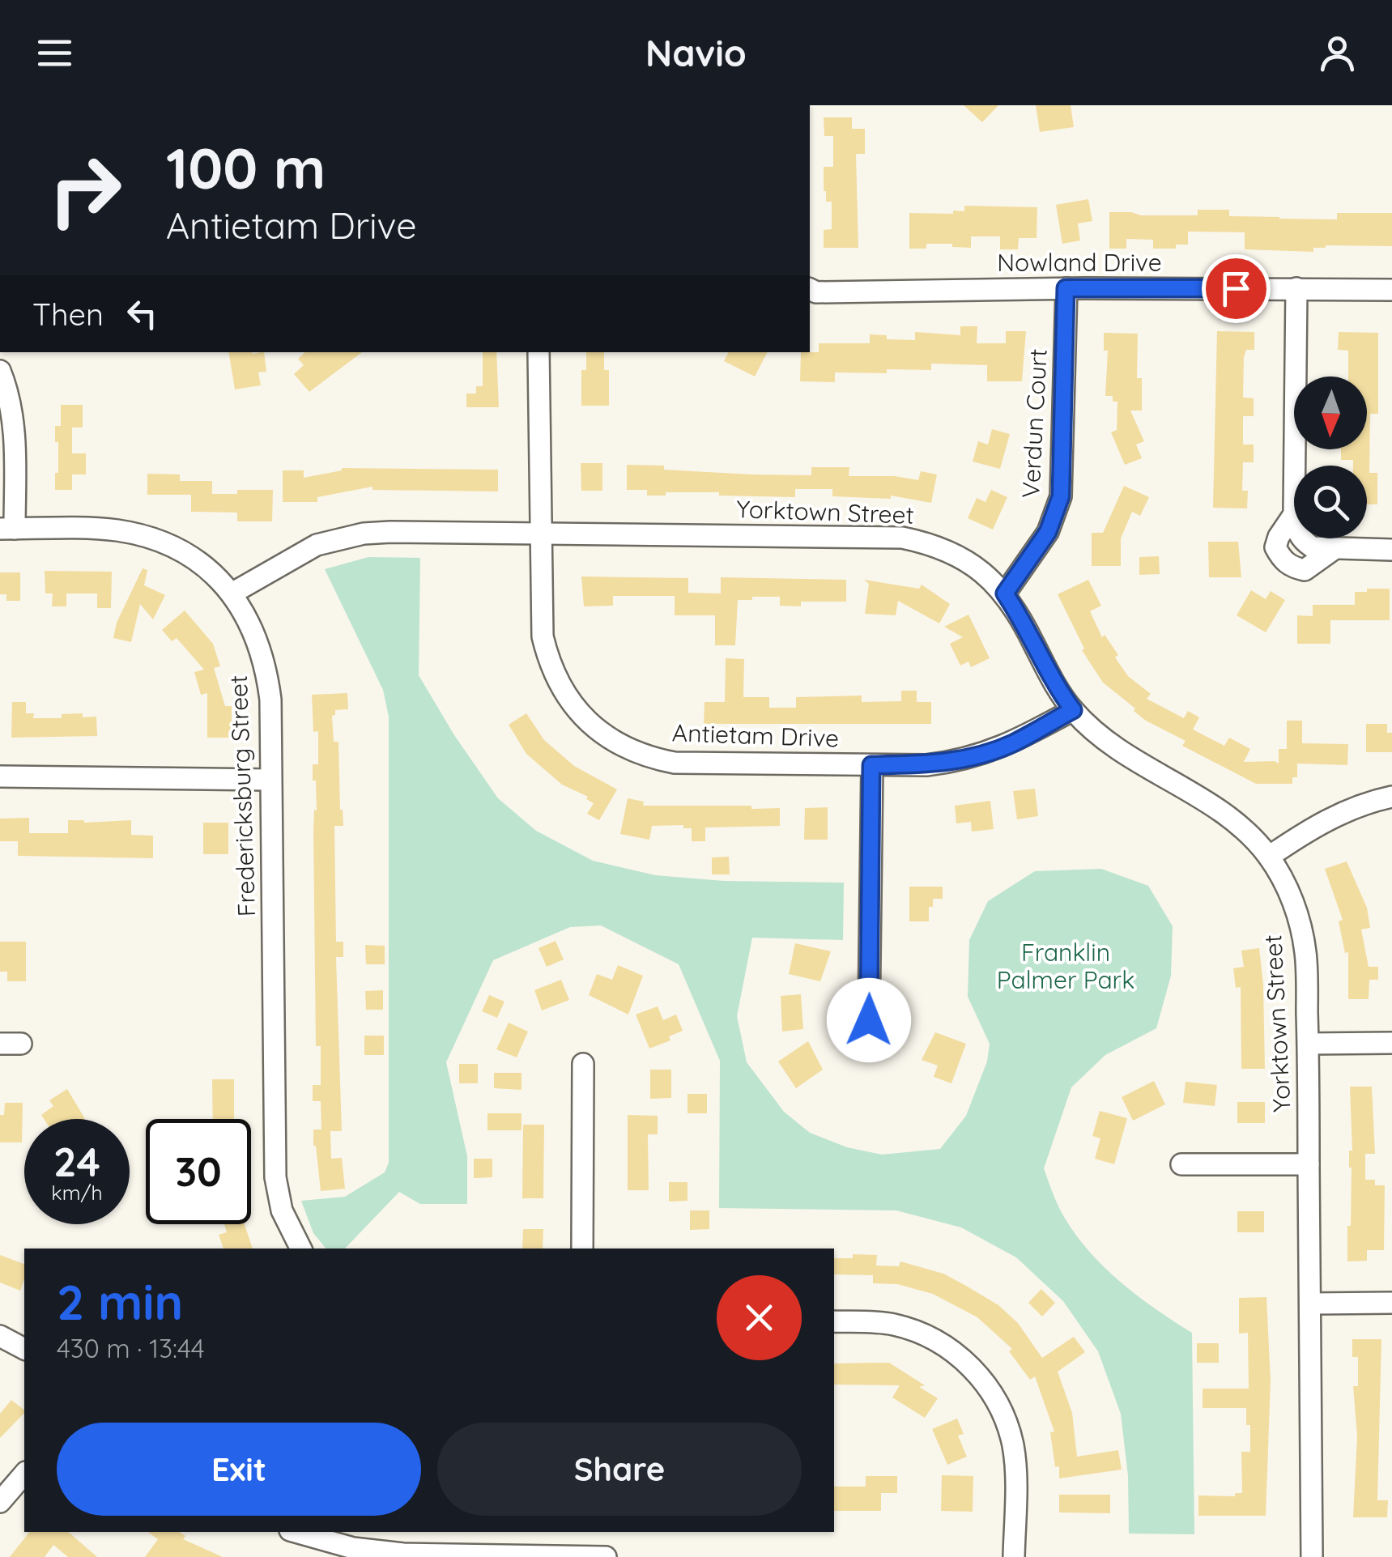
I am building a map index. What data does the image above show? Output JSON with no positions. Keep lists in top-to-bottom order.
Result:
{
  "streets": {
    "street": [
      "Nowland Drive",
      "Verdun Court",
      "Yorktown Street",
      "Antietam Drive",
      "Fredericksburg Street"
    ]
  },
  "crossings": [
    ["Nowland Drive", "Verdun Court"],
    ["Verdun Court", "Yorktown Street"],
    ["Yorktown Street", "Antietam Drive"],
    ["Yorktown Street", "Fredericksburg Street"]
  ],
  "parks": ["Franklin Palmer Park"],
  "north": "bottom",
  "page": {
    "header": "Navio",
    "turn": ["100 m", "Antietam Drive"],
    "then": "Then",
    "speed": "24 km/h",
    "limit": "30",
    "heading": ["2 min", "430 m · 13:44"],
    "buttons": ["Exit", "Share"]
  }
}
